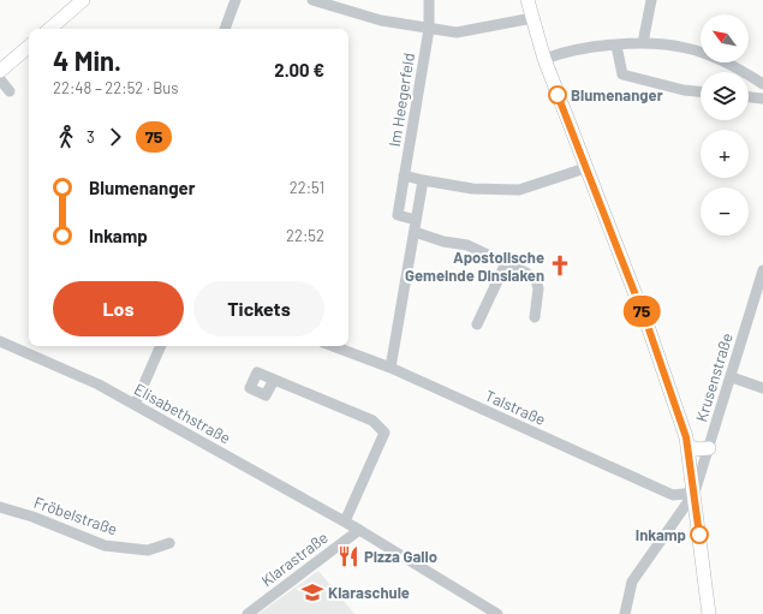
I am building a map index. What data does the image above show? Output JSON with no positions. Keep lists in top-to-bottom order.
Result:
{
  "streets": {
    "street": [
      "Im Heegerfeld",
      "Krusenstraße",
      "Talstraße",
      "Elisabethstraße",
      "Fröbelstraße",
      "Klarastraße"
    ]
  },
  "crossings": [
    ["Elisabethstraße", "Klarastraße"]
  ],
  "places": {
    "other": ["Blumenanger", "Inkamp"],
    "church": ["Apostolische Gemeinde Dinslaken"],
    "restaurant": ["Pizza Gallo"],
    "school or university": ["Klaraschule"]
  },
  "lines": ["bus line 75"],
  "north": "top left",
  "page": {
    "on_map": "75",
    "map_buttons": ["+", "−"],
    "heading": ["4 Min.", "22:48 – 22:52 · Bus", "2.00 €"],
    "legs": ["3", "75"],
    "list": [
      {
        "name": "Blumenanger",
        "value": "22:51"
      },
      {
        "name": "Inkamp",
        "value": "22:52"
      }
    ],
    "buttons": ["Los", "Tickets"]
  }
}
